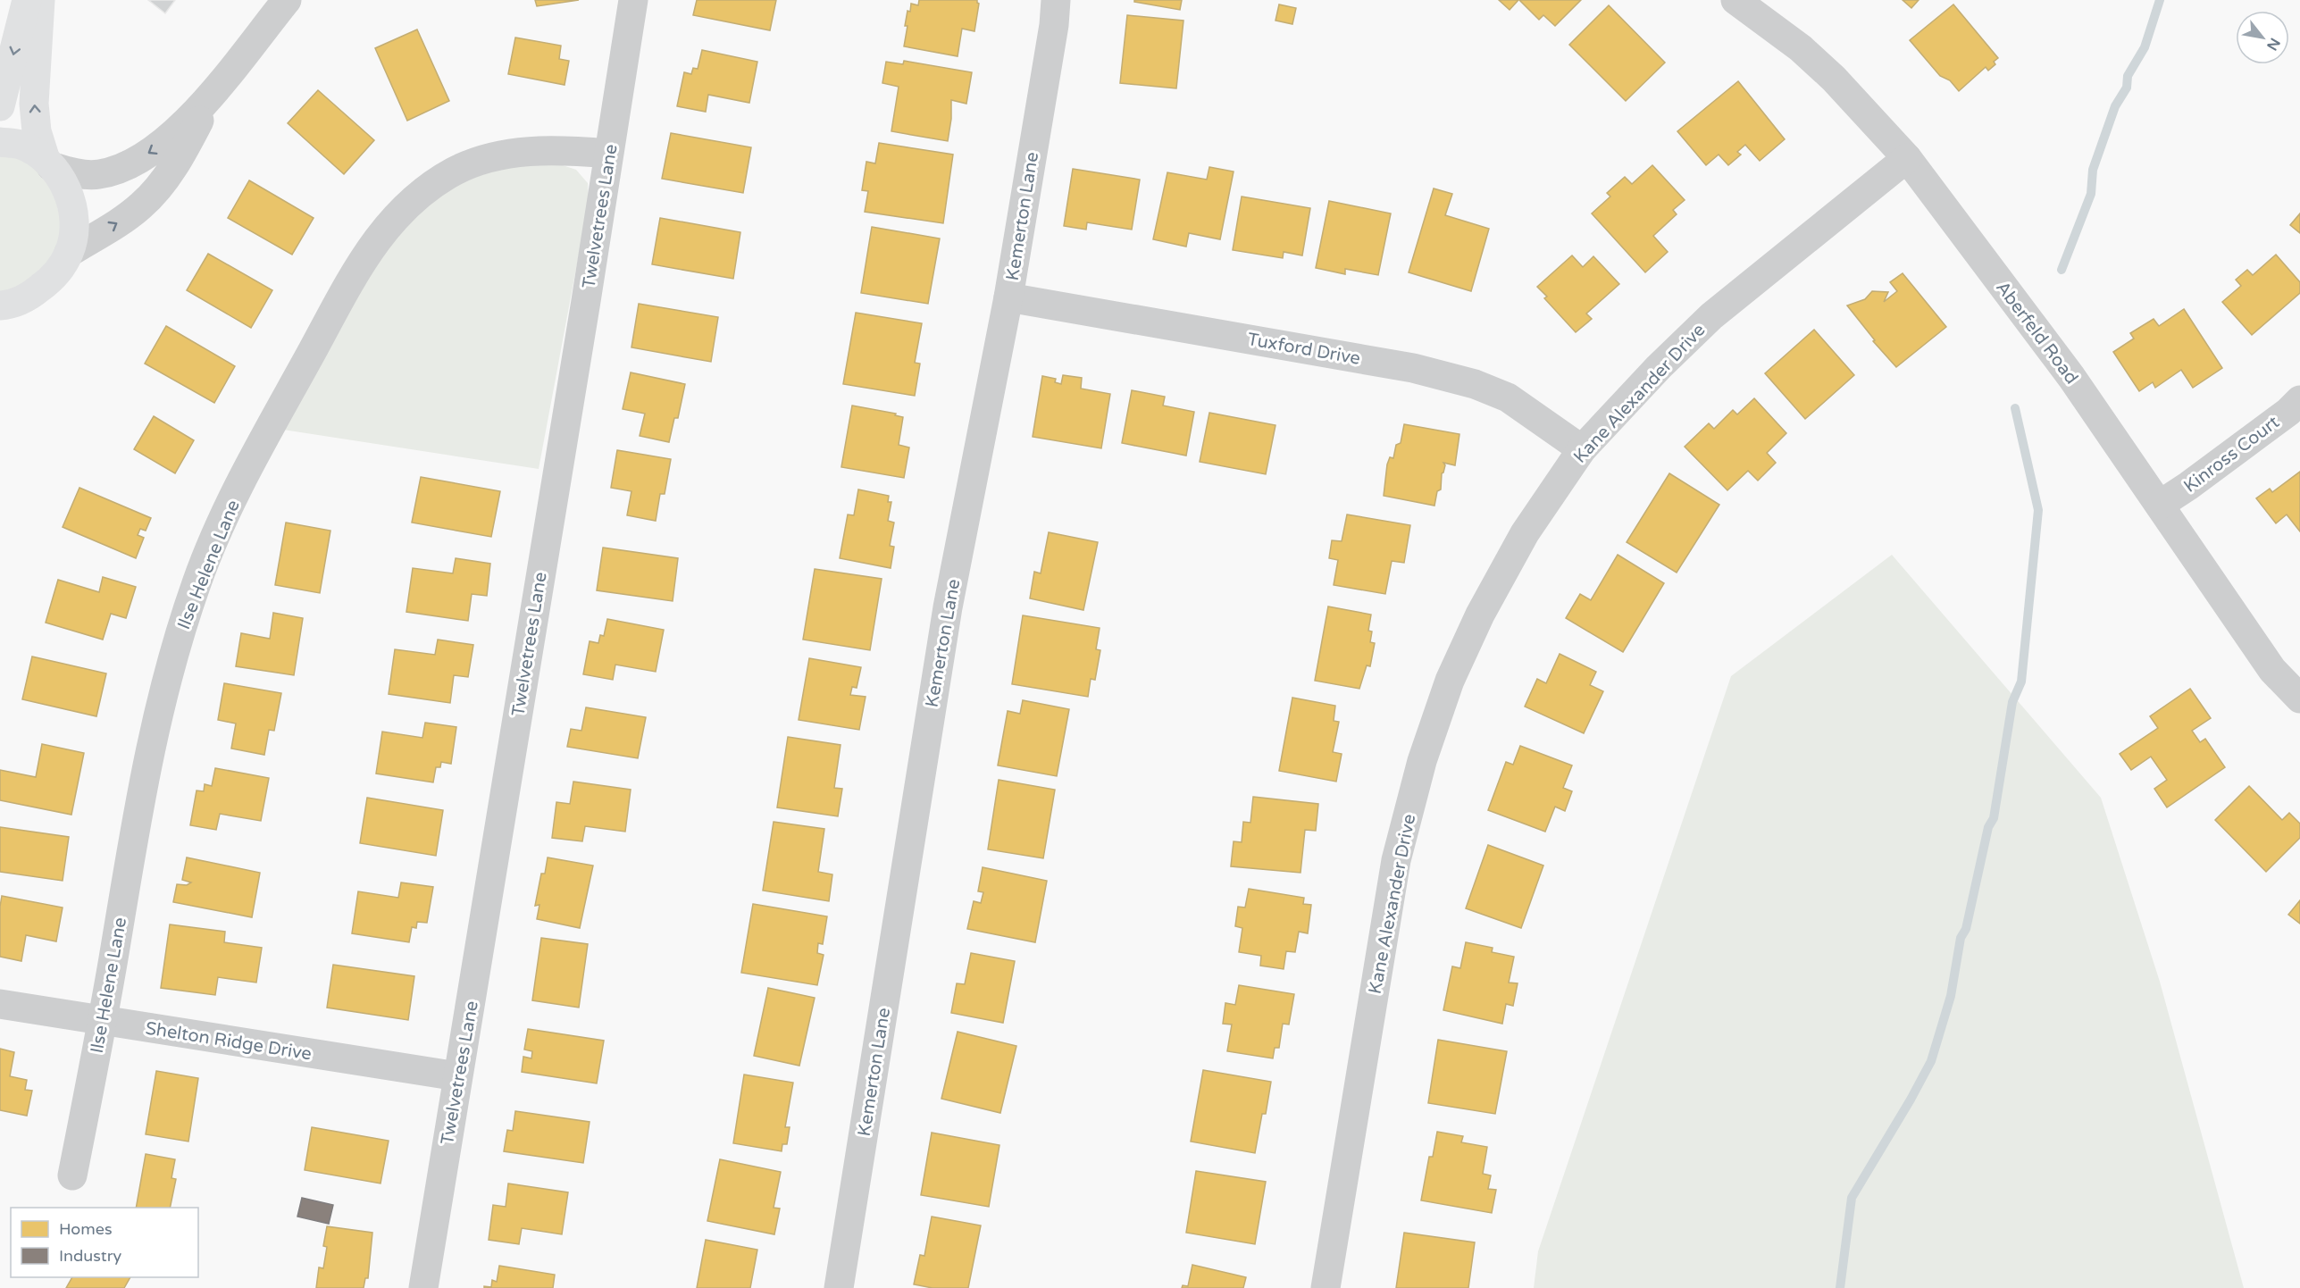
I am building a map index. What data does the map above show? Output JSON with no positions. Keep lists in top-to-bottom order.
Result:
{
  "streets": {
    "street": [
      "Twelvetrees Lane",
      "Kemerton Lane",
      "Aberfeld Road",
      "Tuxford Drive",
      "Kane Alexander Drive",
      "Kinross Court",
      "Ilse Helene Lane",
      "Shelton Ridge Drive"
    ]
  },
  "crossings": [
    ["Twelvetrees Lane", "Ilse Helene Lane"],
    ["Twelvetrees Lane", "Shelton Ridge Drive"],
    ["Kemerton Lane", "Tuxford Drive"],
    ["Aberfeld Road", "Kane Alexander Drive"],
    ["Aberfeld Road", "Kinross Court"],
    ["Tuxford Drive", "Kane Alexander Drive"],
    ["Ilse Helene Lane", "Shelton Ridge Drive"]
  ],
  "legend": ["Homes", "Industry"],
  "north": "bottom right"
}
